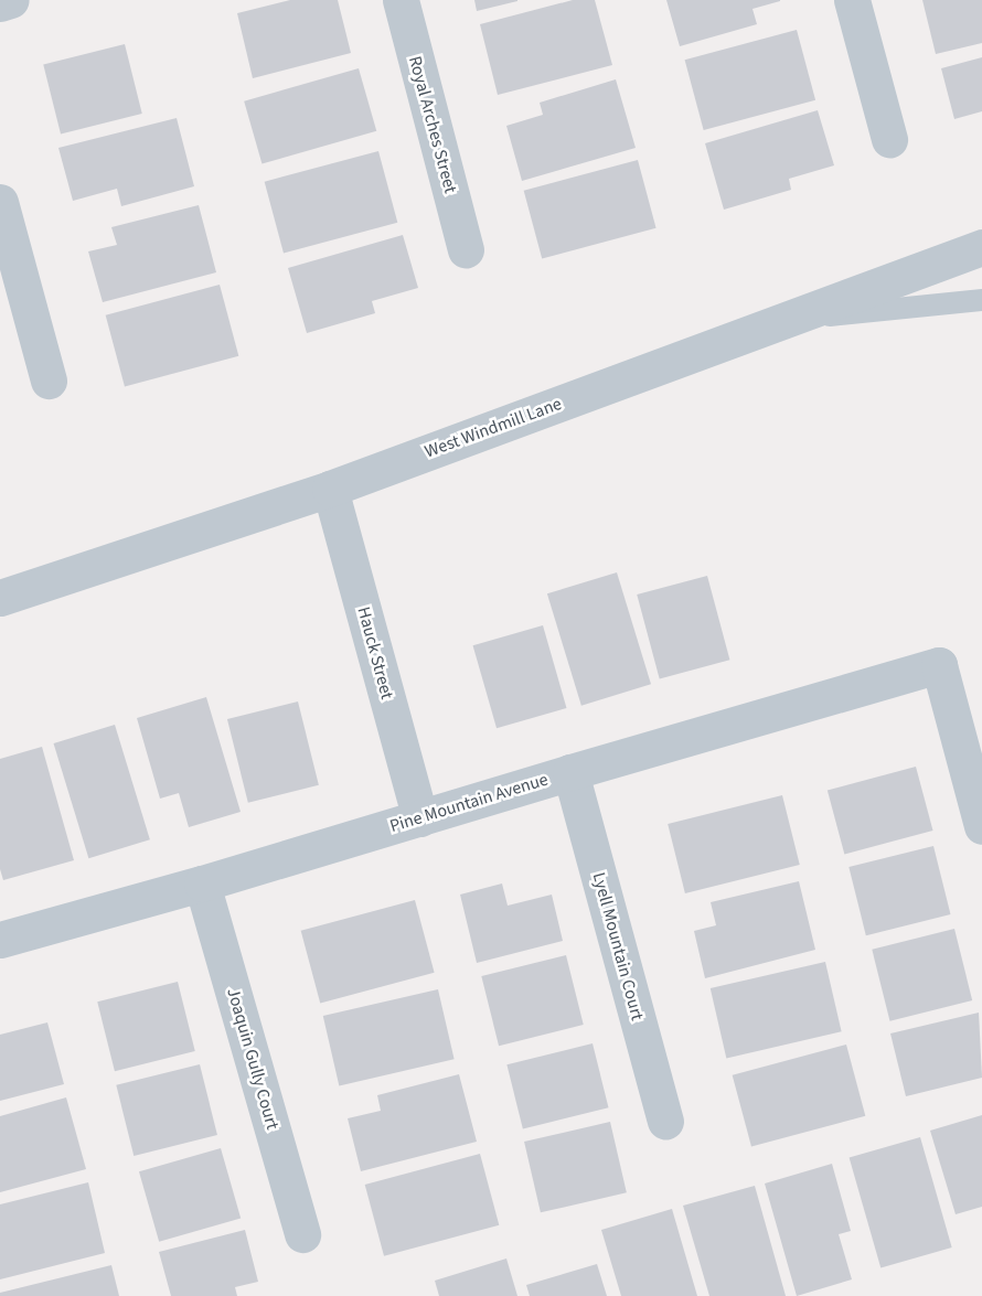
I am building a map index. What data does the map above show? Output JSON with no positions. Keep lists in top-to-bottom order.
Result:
{
  "streets": {
    "street": [
      "Royal Arches Street",
      "West Windmill Lane",
      "Hauck Street",
      "Pine Mountain Avenue",
      "Lyell Mountain Court",
      "Joaquin Gully Court"
    ]
  },
  "crossings": [
    ["West Windmill Lane", "Hauck Street"],
    ["Hauck Street", "Pine Mountain Avenue"],
    ["Pine Mountain Avenue", "Lyell Mountain Court"],
    ["Pine Mountain Avenue", "Joaquin Gully Court"]
  ]
}
